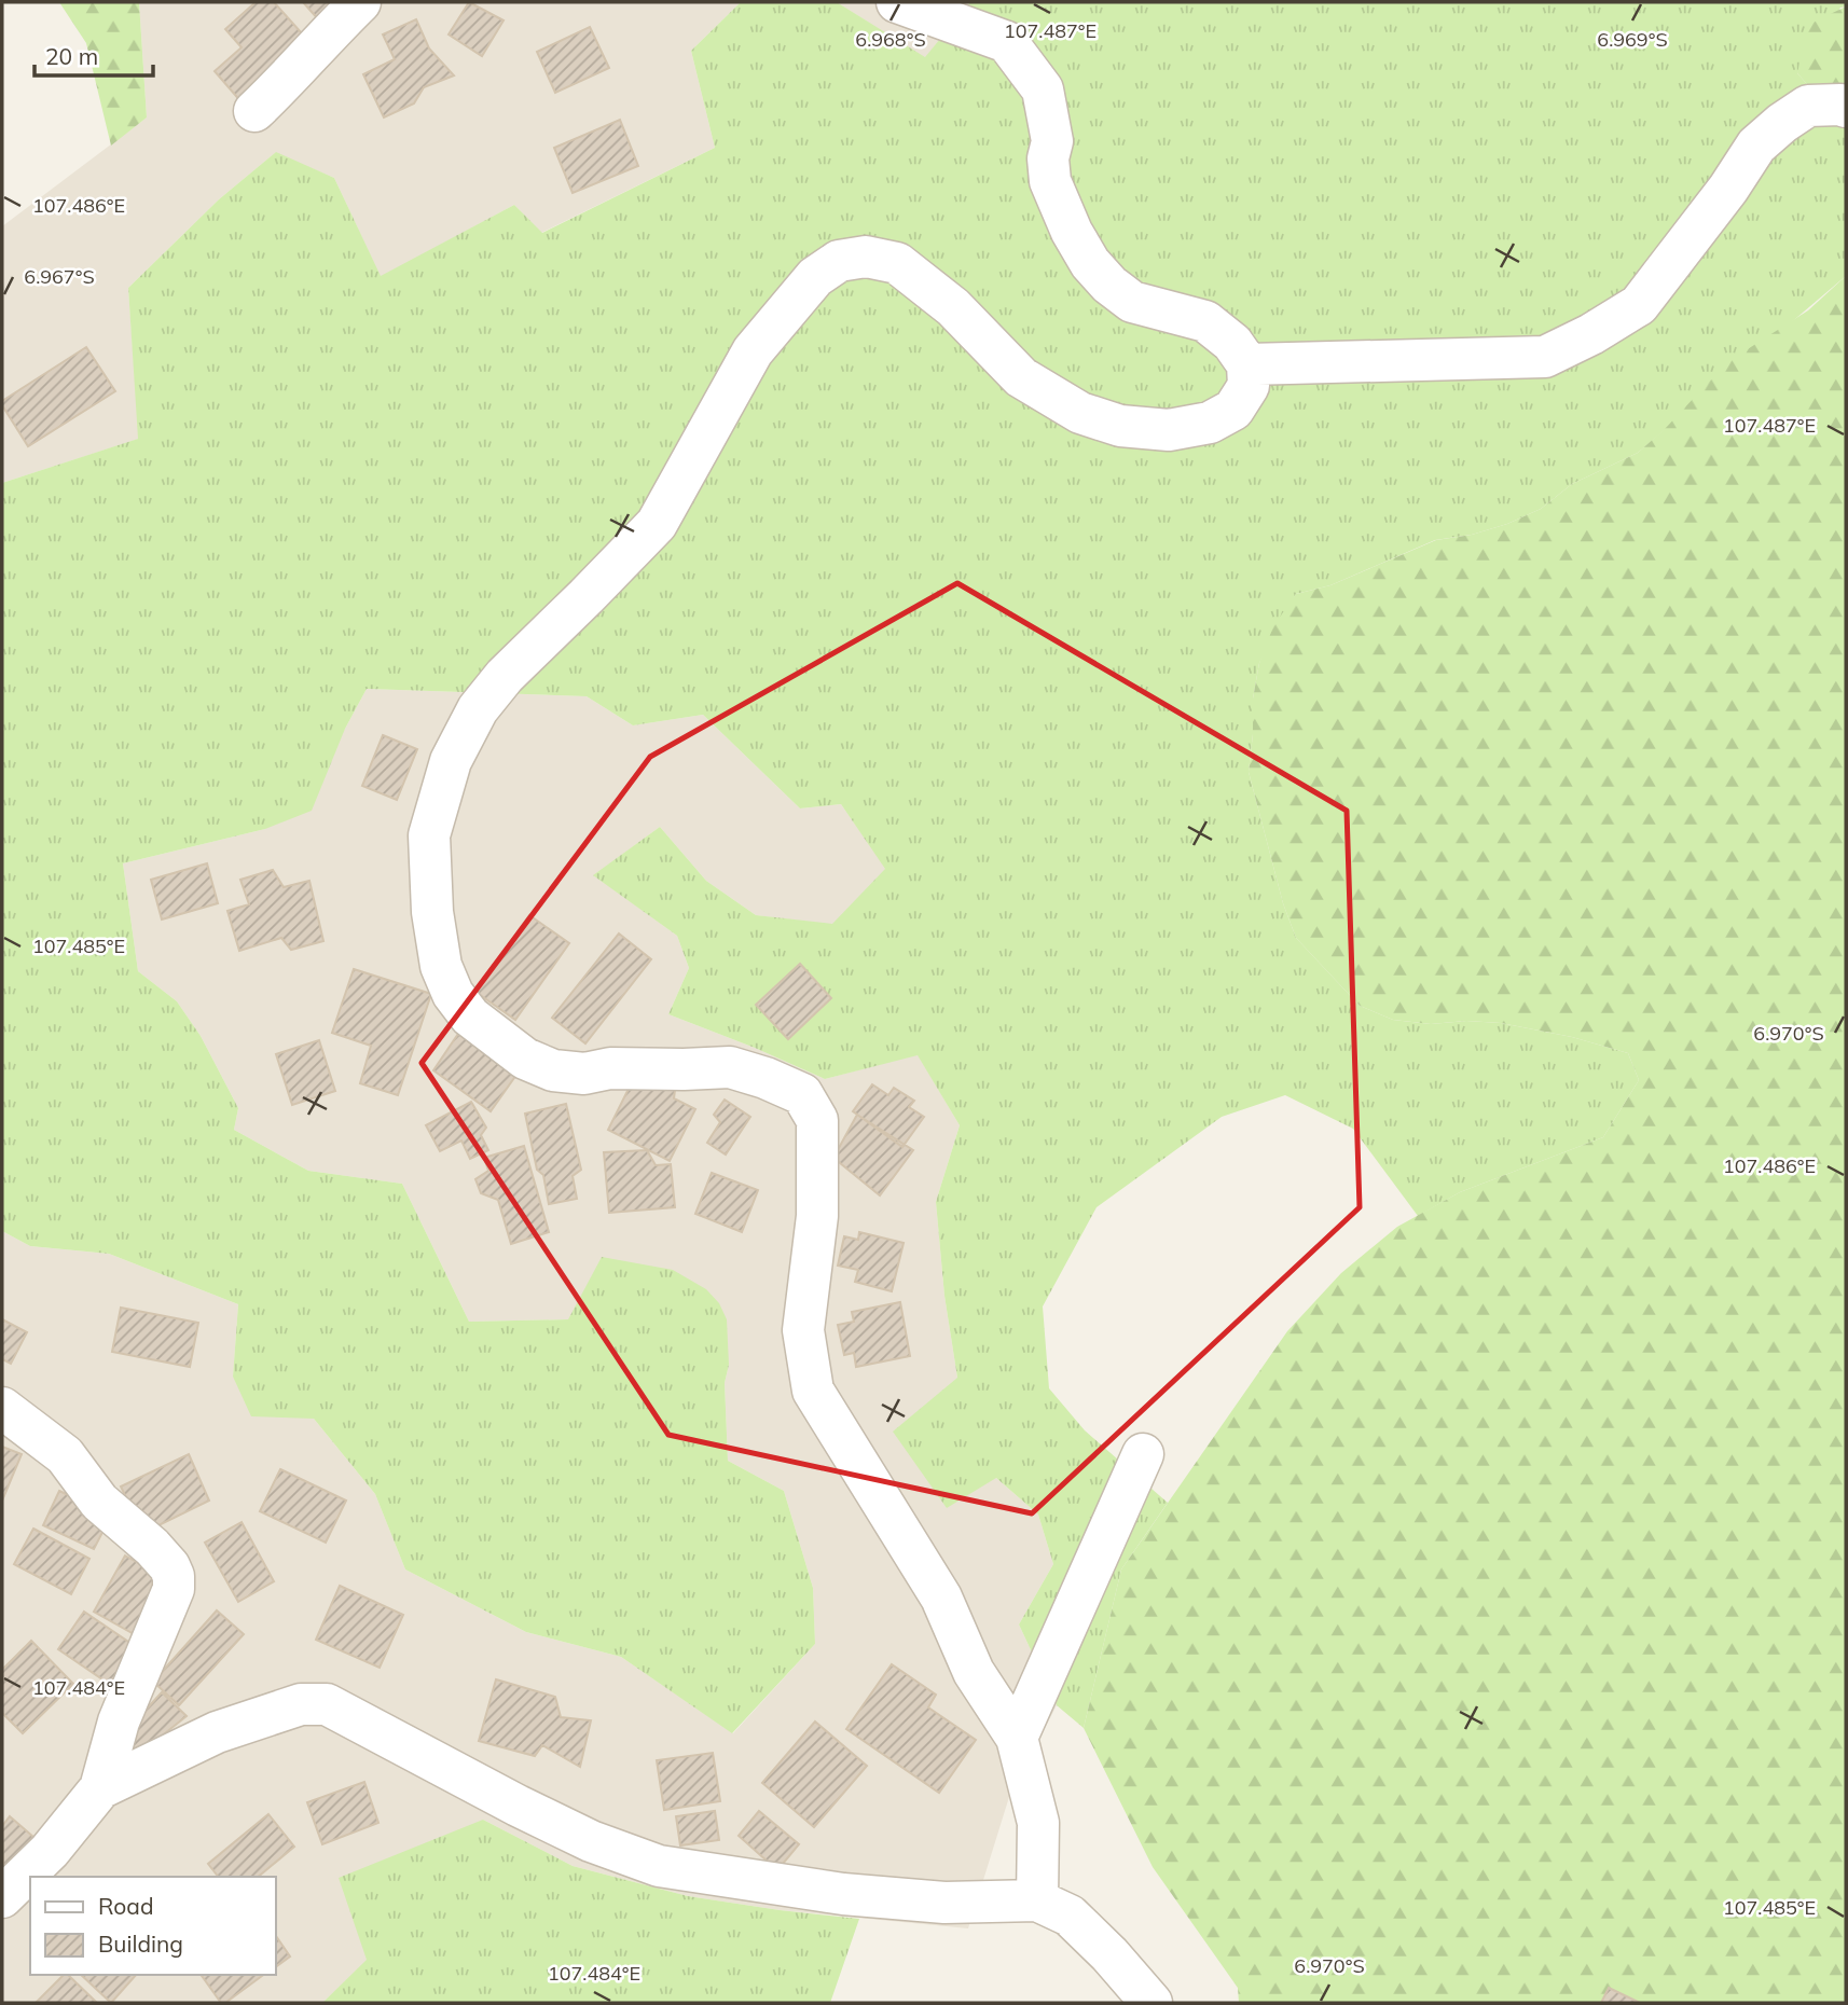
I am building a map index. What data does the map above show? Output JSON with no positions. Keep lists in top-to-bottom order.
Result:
{
  "legend": ["Road", "Building"],
  "scale_bar": "20 m",
  "coordinates": [
    "107.487°E",
    "6.968°S",
    "6.969°S",
    "107.486°E",
    "6.967°S",
    "107.485°E",
    "6.970°S",
    "107.484°E"
  ]
}
